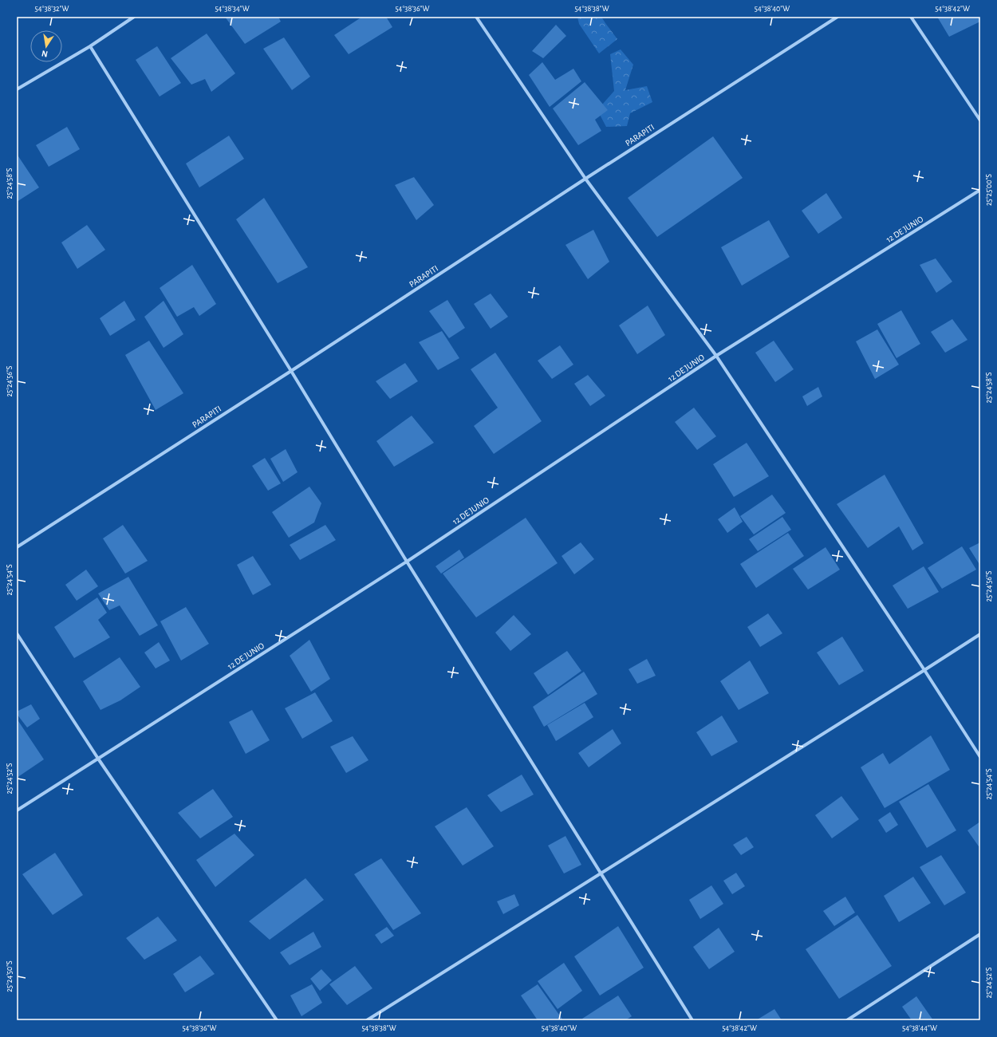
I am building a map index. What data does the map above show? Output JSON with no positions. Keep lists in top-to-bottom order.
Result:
{
  "streets": {
    "street": ["PARAPITI", "12 DE JUNIO"]
  },
  "north": "bottom",
  "coordinates": [
    "54°38'32\"W",
    "54°38'34\"W",
    "54°38'36\"W",
    "54°38'38\"W",
    "54°38'40\"W",
    "54°38'42\"W",
    "25°24'58\"S",
    "25°25'00\"S",
    "25°24'56\"S",
    "25°24'54\"S",
    "25°24'52\"S",
    "25°24'50\"S",
    "54°38'44\"W"
  ]
}
